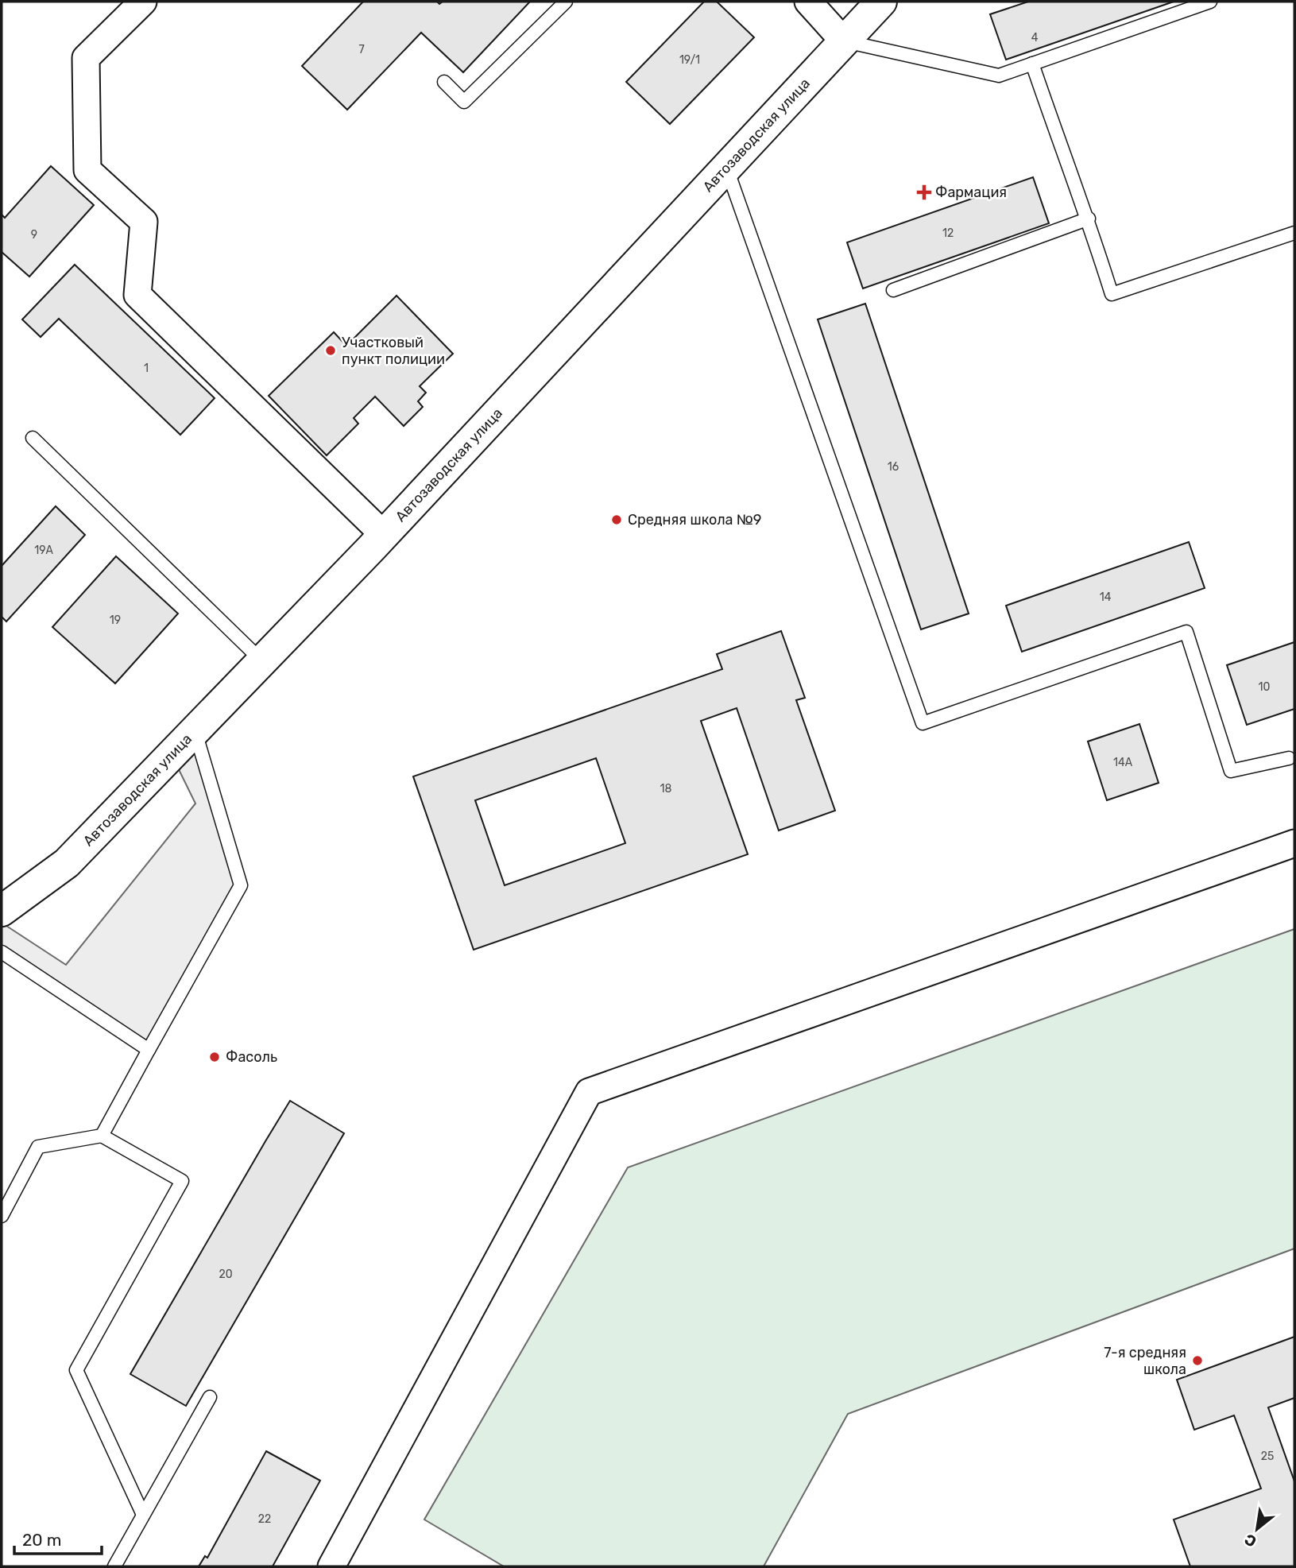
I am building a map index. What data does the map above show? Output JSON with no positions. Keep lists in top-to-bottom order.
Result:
{
  "streets": {
    "street": ["Автозаводская улица"]
  },
  "places": {
    "health": ["Фармация"],
    "other": [
      "Участковый пункт полиции",
      "Средняя школа №9",
      "Фасоль",
      "7-я средняя школа"
    ]
  },
  "house_numbers": [
    "4",
    "7",
    "19/1",
    "12",
    "9",
    "1",
    "16",
    "19А",
    "14",
    "19",
    "10",
    "14А",
    "18",
    "20",
    "25",
    "22"
  ],
  "scale_bar": "20 m",
  "north": "bottom left"
}
